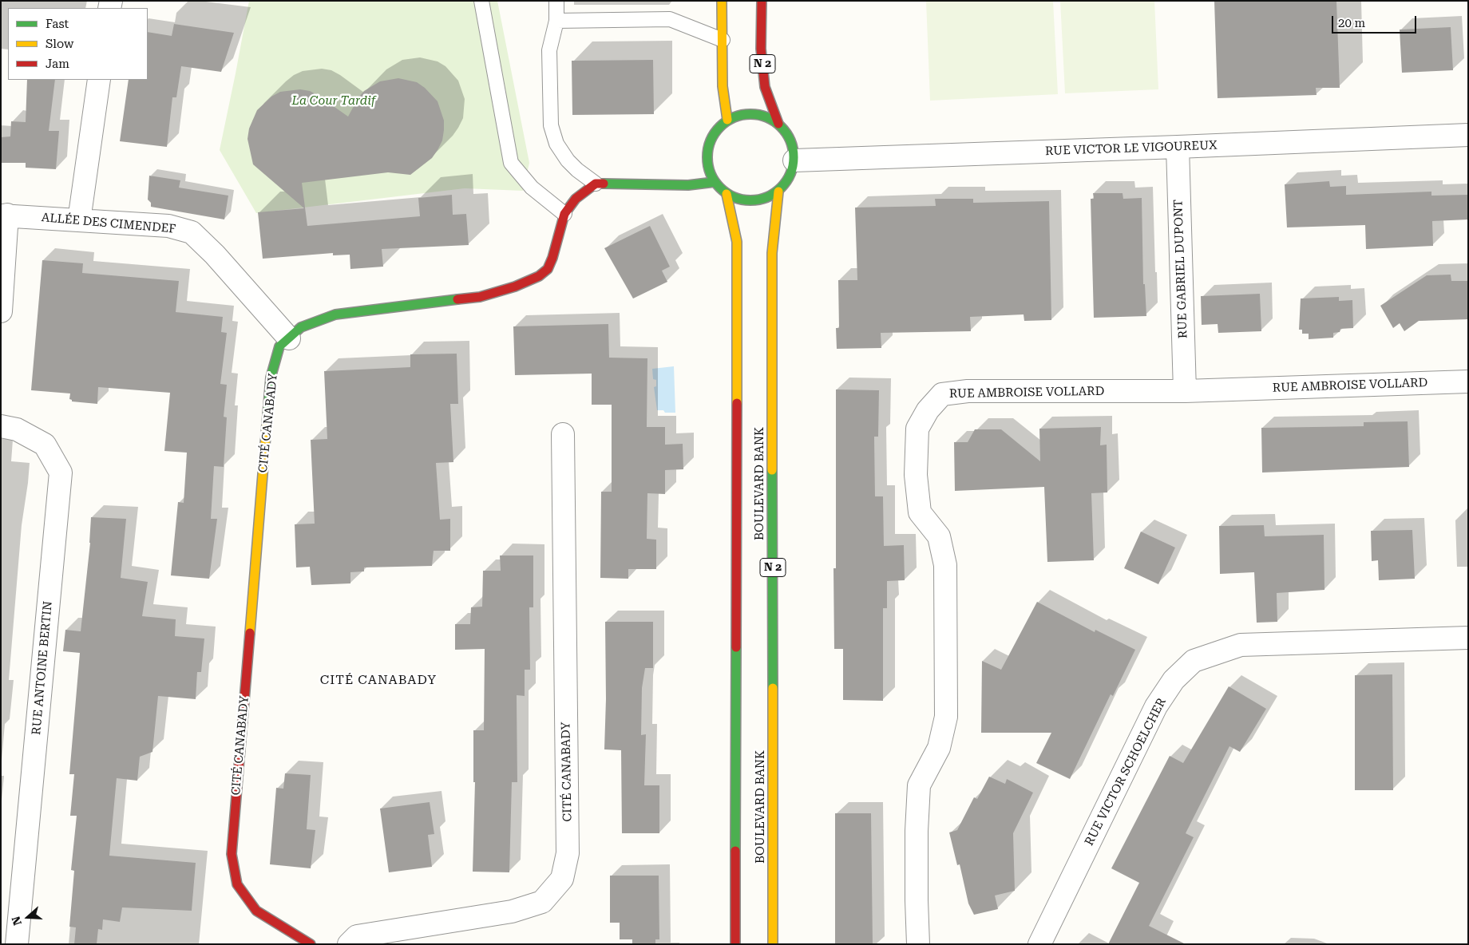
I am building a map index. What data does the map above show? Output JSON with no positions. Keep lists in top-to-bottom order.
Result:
{
  "streets": {
    "main road": ["N 2", "CITÉ CANABADY", "BOULEVARD BANK"],
    "street": [
      "RUE VICTOR LE VIGOUREUX",
      "ALLÉE DES CIMENDEF",
      "RUE GABRIEL DUPONT",
      "RUE AMBROISE VOLLARD",
      "RUE ANTOINE BERTIN",
      "RUE VICTOR SCHOELCHER"
    ]
  },
  "crossings": [
    ["N 2", "RUE VICTOR LE VIGOUREUX"],
    ["N 2", "BOULEVARD BANK"],
    ["RUE VICTOR LE VIGOUREUX", "RUE GABRIEL DUPONT"],
    ["RUE VICTOR LE VIGOUREUX", "BOULEVARD BANK"],
    ["ALLÉE DES CIMENDEF", "CITÉ CANABADY"],
    ["RUE GABRIEL DUPONT", "RUE AMBROISE VOLLARD"]
  ],
  "districts": ["CITÉ CANABADY"],
  "parks": ["La Cour Tardif"],
  "legend": ["Fast", "Slow", "Jam"],
  "scale_bar": "20 m",
  "north": "left"
}
